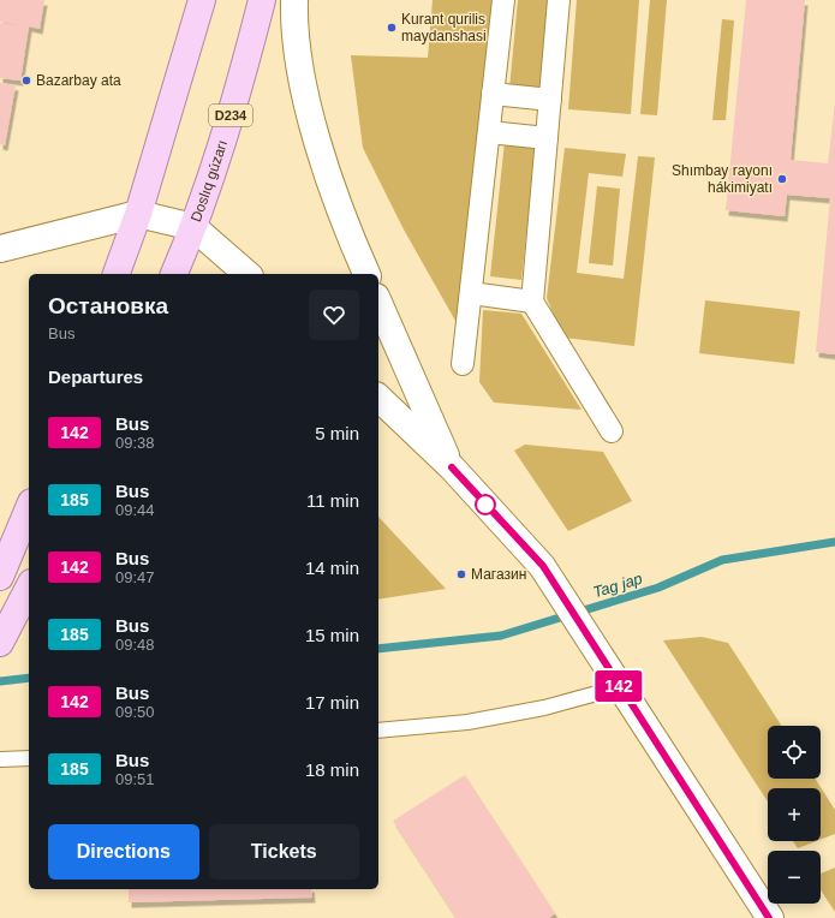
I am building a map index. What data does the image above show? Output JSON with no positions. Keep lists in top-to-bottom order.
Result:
{
  "streets": {
    "main road": ["D234", "Doslıq gúzarı"]
  },
  "water": ["Tag jap"],
  "places": [
    "Kurant qurilis maydanshasi",
    "Bazarbay ata",
    "Shımbay rayonı hákimiyatı",
    "Магазин"
  ],
  "lines": ["bus line 142"],
  "page": {
    "on_map": "142",
    "heading": [
      ["Остановка", "Bus"],
      "Departures"
    ],
    "list": [
      {
        "mark": "142",
        "name": "Bus",
        "note": "09:38",
        "value": "5 min"
      },
      {
        "mark": "185",
        "name": "Bus",
        "note": "09:44",
        "value": "11 min"
      },
      {
        "mark": "142",
        "name": "Bus",
        "note": "09:47",
        "value": "14 min"
      },
      {
        "mark": "185",
        "name": "Bus",
        "note": "09:48",
        "value": "15 min"
      },
      {
        "mark": "142",
        "name": "Bus",
        "note": "09:50",
        "value": "17 min"
      },
      {
        "mark": "185",
        "name": "Bus",
        "note": "09:51",
        "value": "18 min"
      }
    ],
    "map_buttons": ["+", "−"],
    "buttons": ["Directions", "Tickets"]
  }
}
